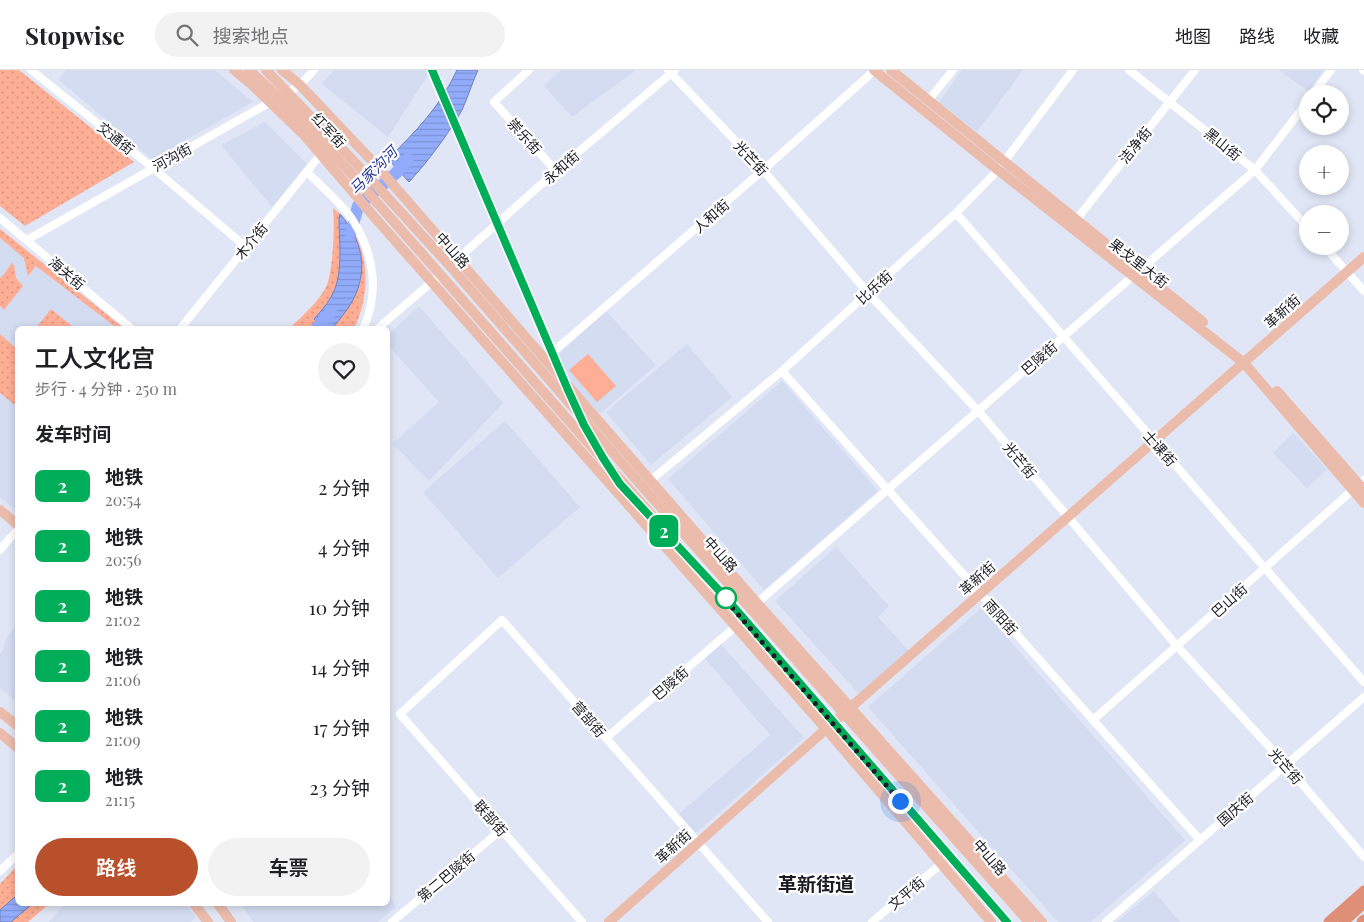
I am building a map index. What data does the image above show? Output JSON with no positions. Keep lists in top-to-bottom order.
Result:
{
  "streets": {
    "main road": [
      "红军街",
      "中山路",
      "果戈里大街",
      "革新街"
    ],
    "street": [
      "崇乐街",
      "交通街",
      "黑山街",
      "洁净街",
      "河沟街",
      "光芒街",
      "永和街",
      "人和街",
      "木介街",
      "海关街",
      "比乐街",
      "巴陵街",
      "士课街",
      "巴山街",
      "雨阳街",
      "营部街",
      "国庆街",
      "联部街",
      "第二巴陵街",
      "文平街"
    ]
  },
  "crossings": [
    ["红军街", "河沟街"],
    ["红军街", "永和街"],
    ["红军街", "人和街"],
    ["红军街", "木介街"],
    ["红军街", "中山路"],
    ["红军街", "比乐街"],
    ["红军街", "革新街"],
    ["红军街", "巴陵街"],
    ["崇乐街", "永和街"],
    ["交通街", "河沟街"],
    ["交通街", "木介街"],
    ["黑山街", "洁净街"],
    ["黑山街", "巴陵街"],
    ["洁净街", "果戈里大街"],
    ["河沟街", "海关街"],
    ["光芒街", "永和街"],
    ["光芒街", "人和街"],
    ["光芒街", "比乐街"],
    ["光芒街", "革新街"],
    ["光芒街", "巴陵街"],
    ["光芒街", "巴山街"],
    ["光芒街", "国庆街"],
    ["永和街", "中山路"],
    ["人和街", "果戈里大街"],
    ["中山路", "革新街"],
    ["果戈里大街", "比乐街"],
    ["果戈里大街", "革新街"],
    ["果戈里大街", "巴陵街"],
    ["果戈里大街", "巴山街"],
    ["比乐街", "士课街"],
    ["比乐街", "雨阳街"],
    ["革新街", "士课街"],
    ["革新街", "雨阳街"],
    ["革新街", "营部街"],
    ["巴陵街", "士课街"],
    ["巴陵街", "雨阳街"],
    ["巴陵街", "营部街"],
    ["士课街", "巴山街"],
    ["巴山街", "雨阳街"],
    ["雨阳街", "国庆街"],
    ["营部街", "联部街"],
    ["联部街", "第二巴陵街"]
  ],
  "districts": ["革新街道"],
  "water": ["马家沟河"],
  "lines": ["metro line 2"],
  "page": {
    "header": "Stopwise",
    "search": "搜索地点",
    "nav": ["地图", "路线", "收藏"],
    "on_map": "2",
    "map_buttons": ["+", "−"],
    "heading": [
      ["工人文化宫", "步行 · 4 分钟 · 250 m"],
      "发车时间"
    ],
    "list": [
      {
        "mark": "2",
        "name": "地铁",
        "note": "20:54",
        "value": "2 分钟"
      },
      {
        "mark": "2",
        "name": "地铁",
        "note": "20:56",
        "value": "4 分钟"
      },
      {
        "mark": "2",
        "name": "地铁",
        "note": "21:02",
        "value": "10 分钟"
      },
      {
        "mark": "2",
        "name": "地铁",
        "note": "21:06",
        "value": "14 分钟"
      },
      {
        "mark": "2",
        "name": "地铁",
        "note": "21:09",
        "value": "17 分钟"
      },
      {
        "mark": "2",
        "name": "地铁",
        "note": "21:15",
        "value": "23 分钟"
      }
    ],
    "buttons": ["路线", "车票"]
  }
}
